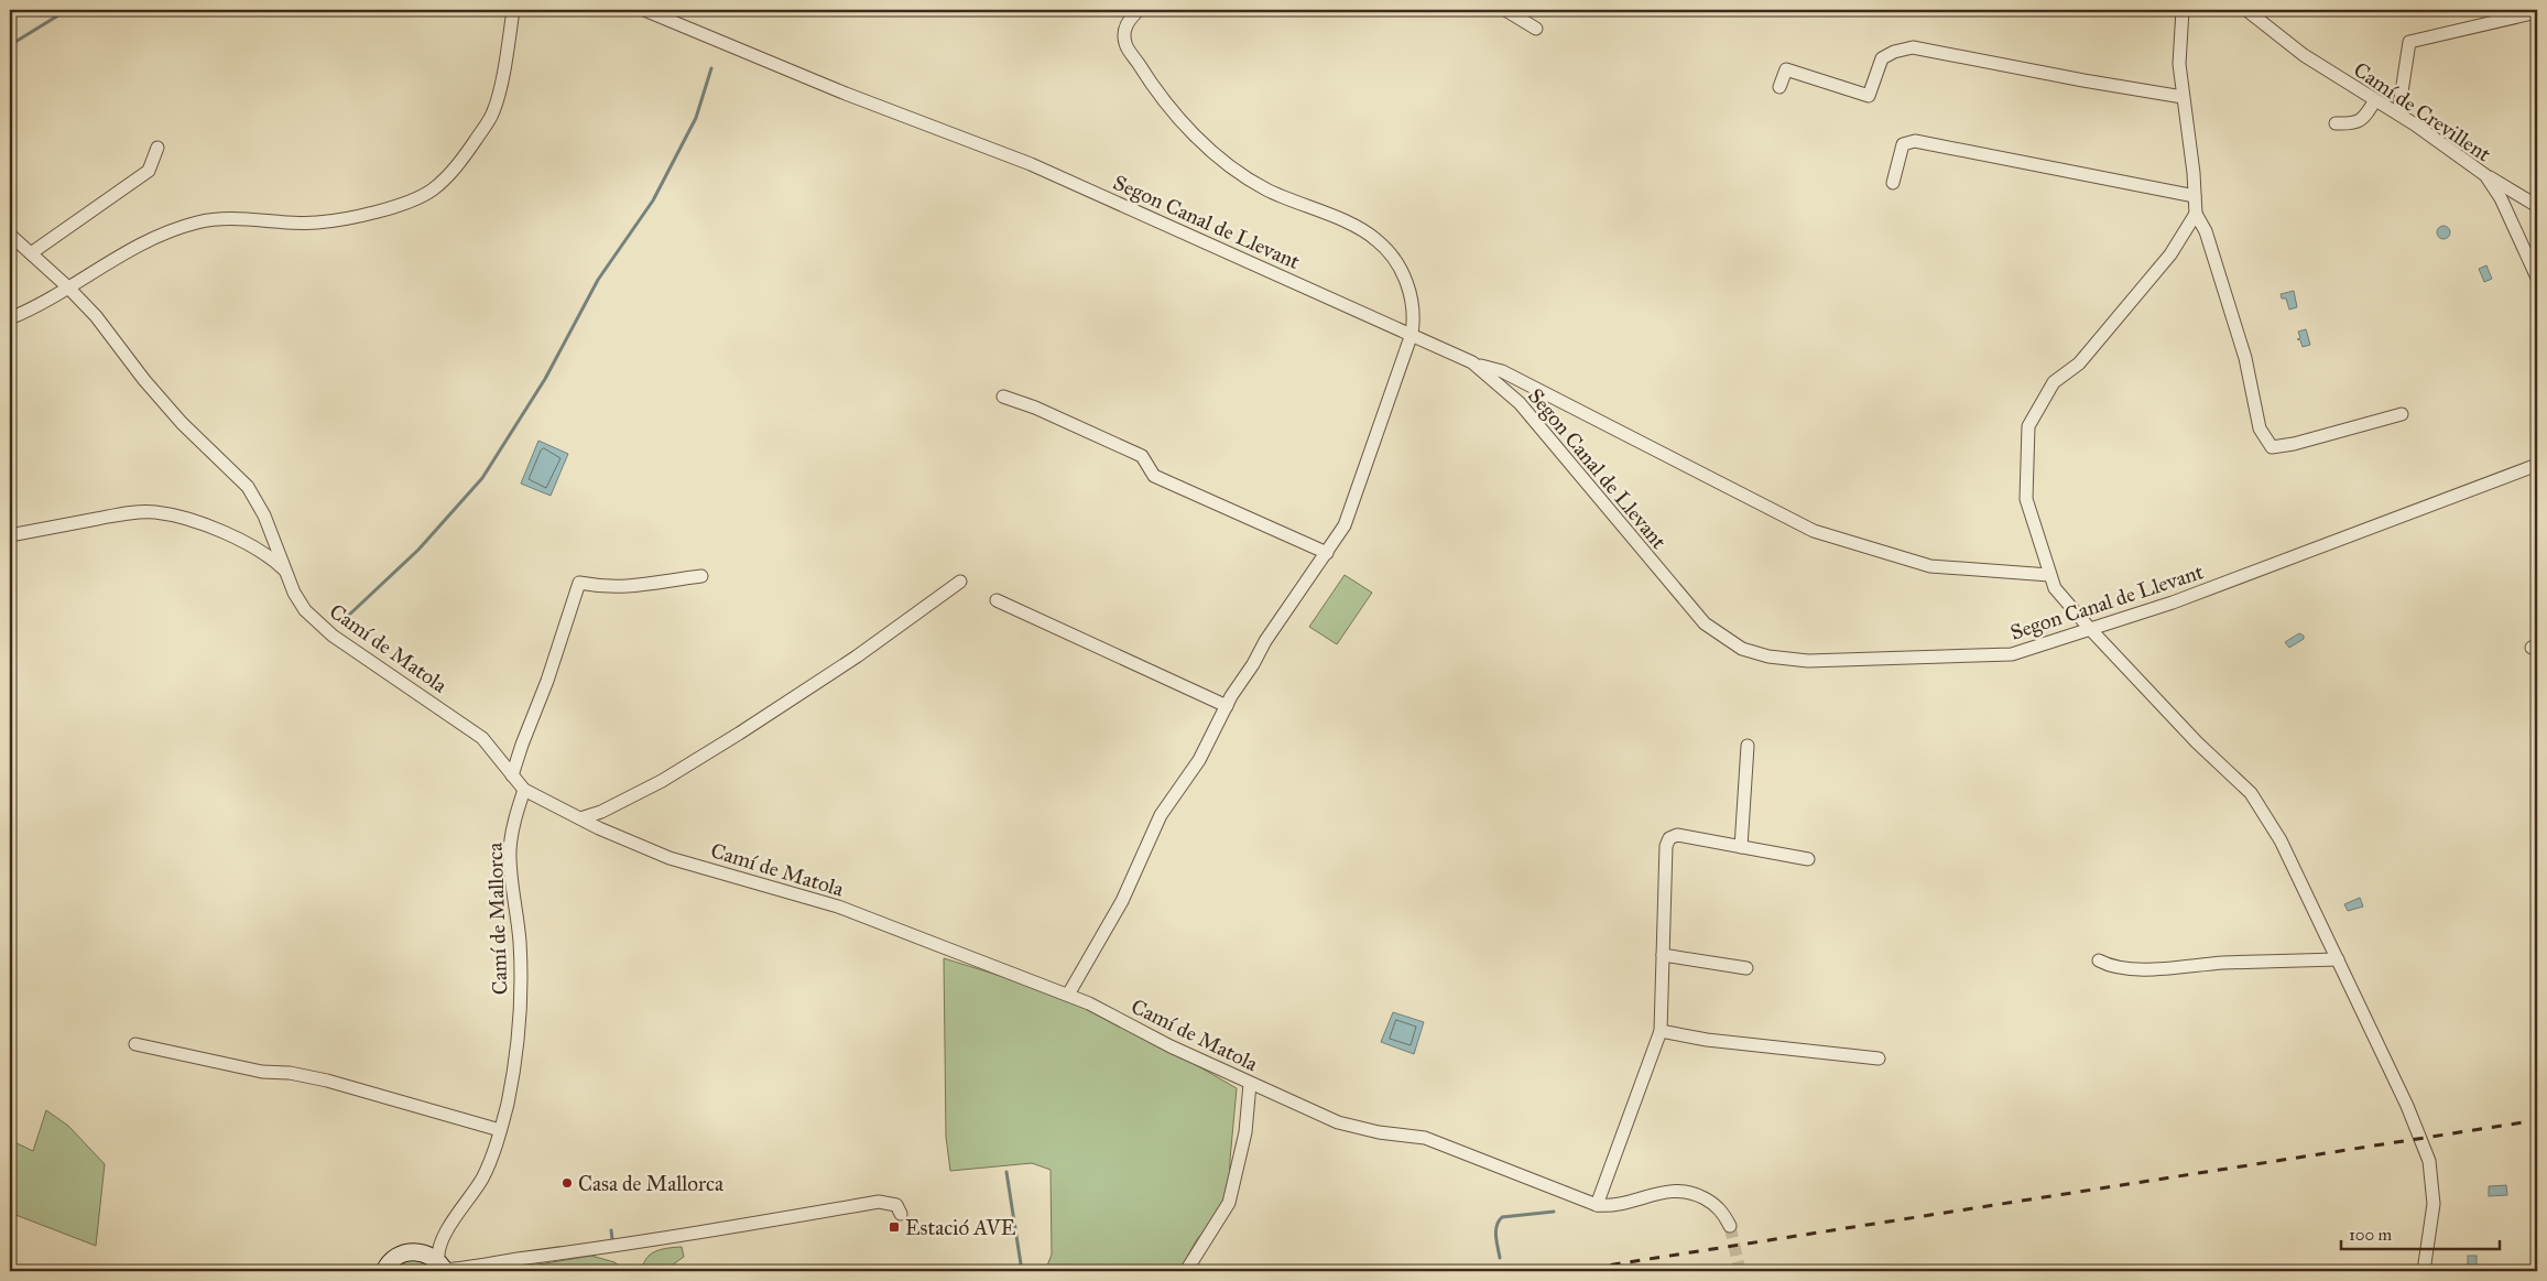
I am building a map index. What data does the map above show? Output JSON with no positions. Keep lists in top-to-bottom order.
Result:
{
  "streets": {
    "street": [
      "Camí de Crevillent",
      "Segon Canal de Llevant",
      "Camí de Matola",
      "Camí de Mallorca"
    ]
  },
  "crossings": [
    ["Camí de Matola", "Camí de Mallorca"]
  ],
  "places": {
    "other": ["Casa de Mallorca"],
    "transit": ["Estació AVE"]
  },
  "scale_bar": "100 m"
}
